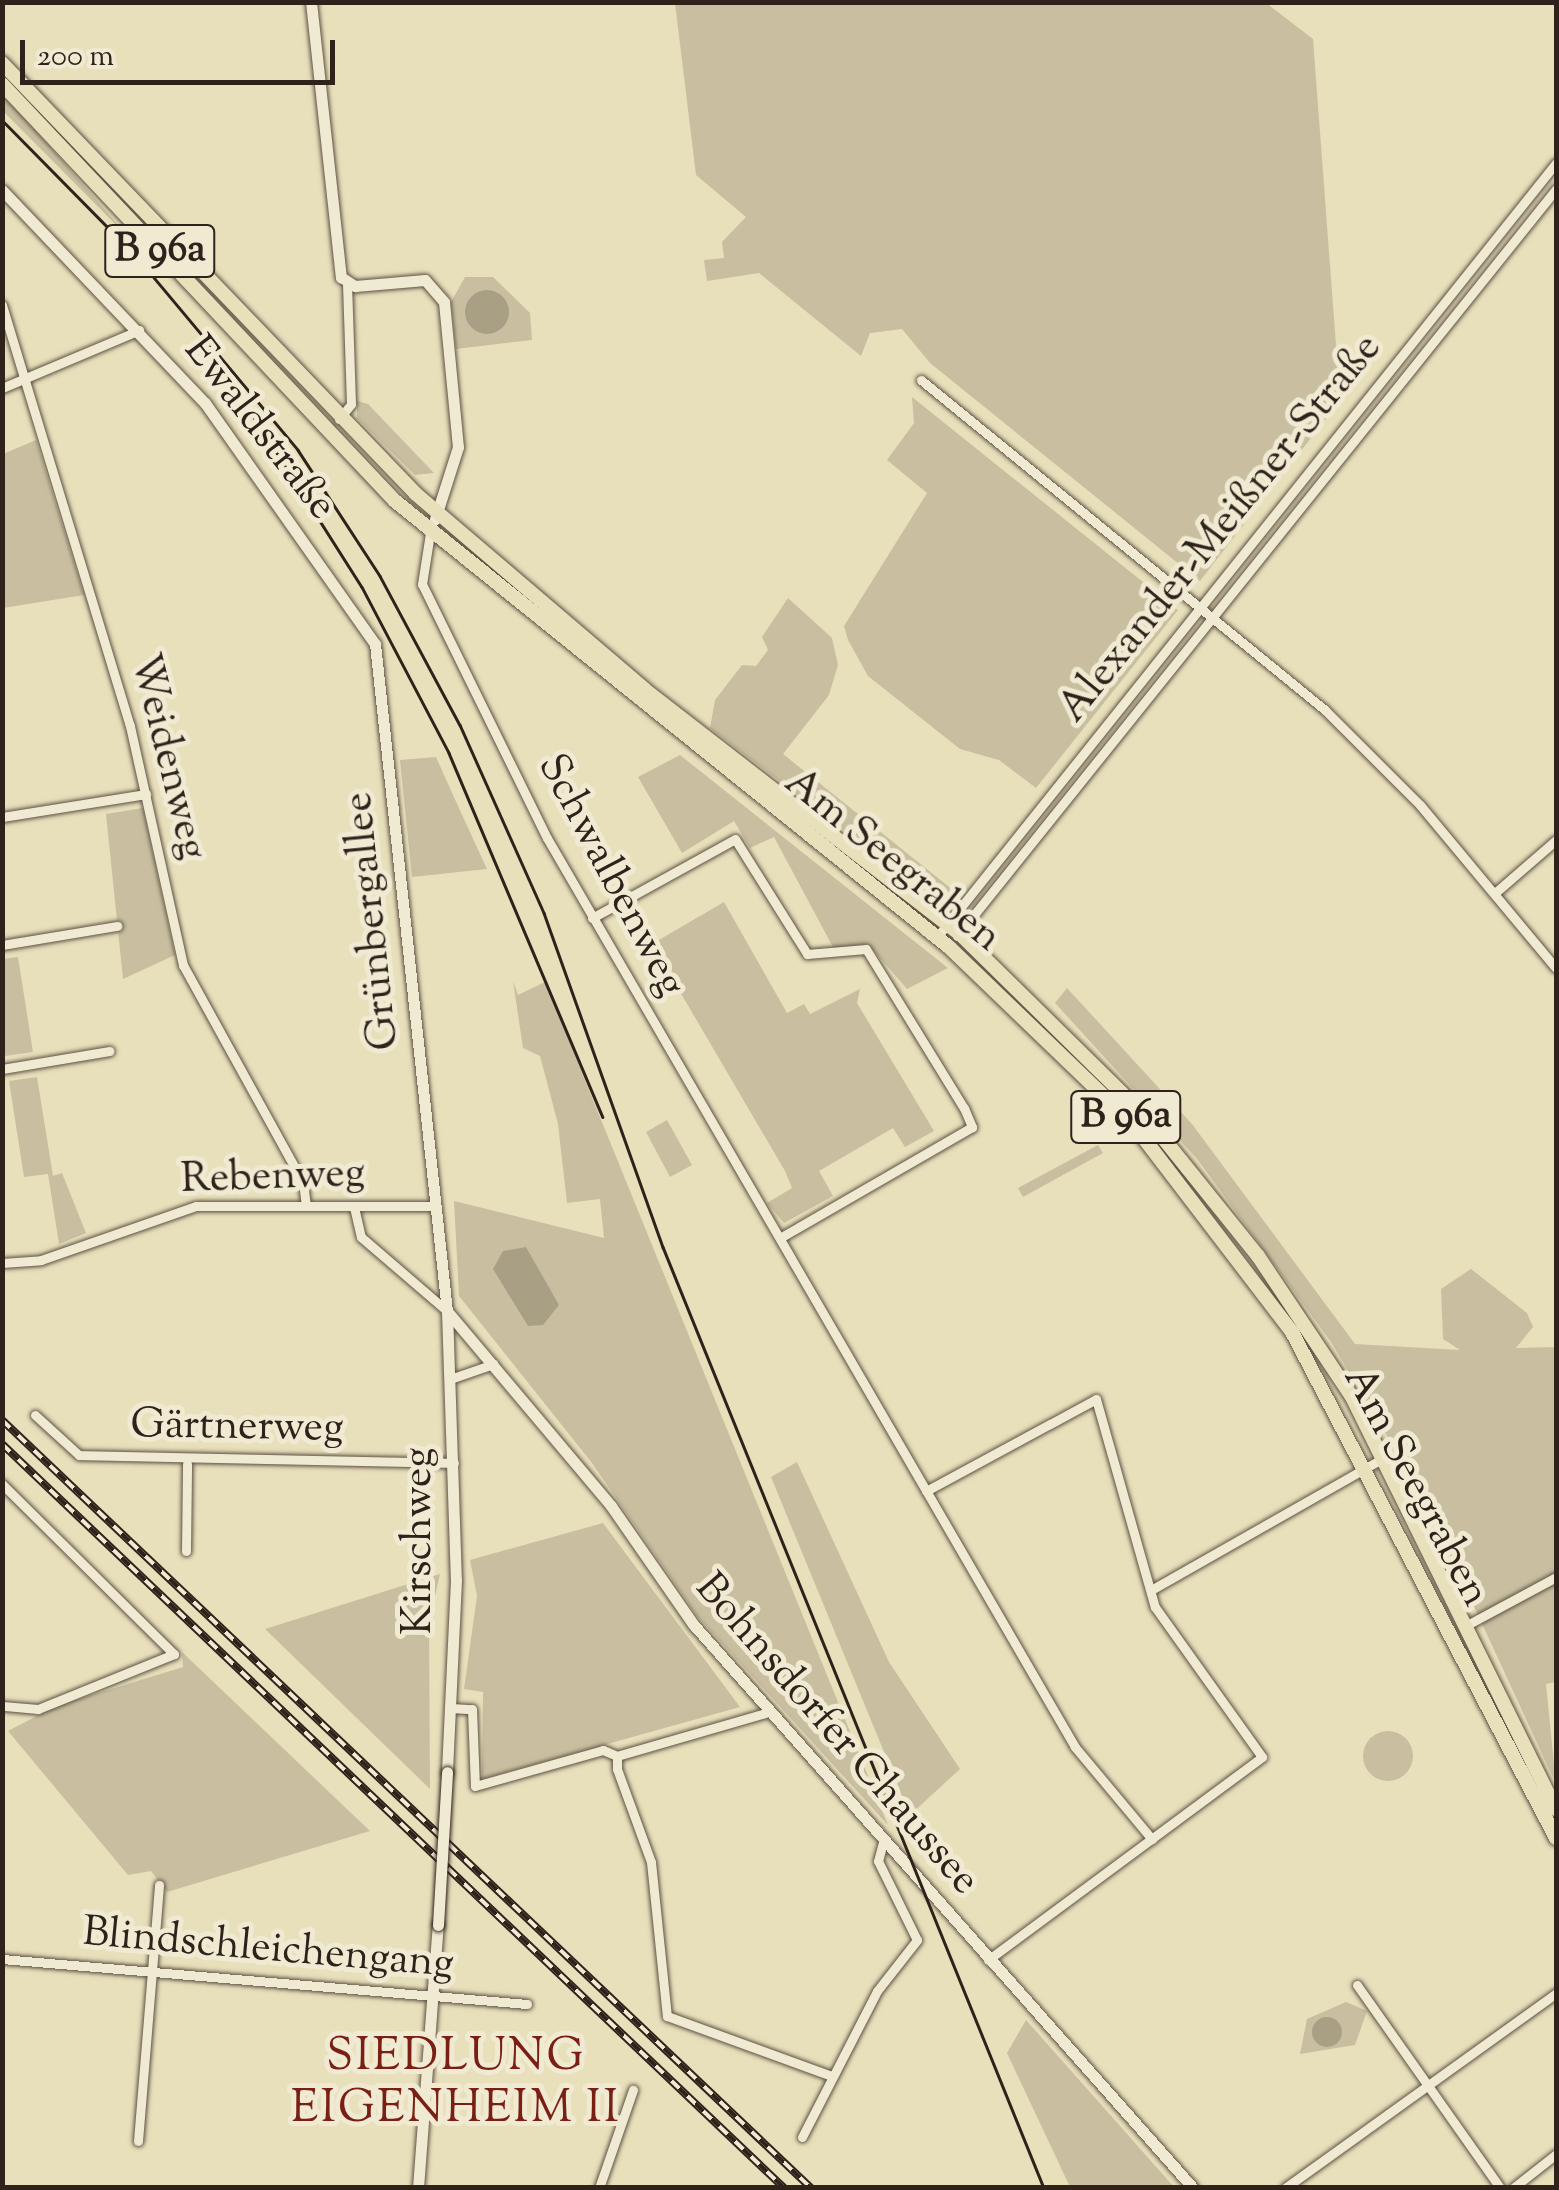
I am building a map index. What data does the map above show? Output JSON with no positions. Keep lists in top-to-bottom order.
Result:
{
  "streets": {
    "main road": ["B 96a", "Am Seegraben"],
    "street": [
      "Ewaldstraße",
      "Alexander-Meißner-Straße",
      "Weidenweg",
      "Schwalbenweg",
      "Grünbergallee",
      "Rebenweg",
      "Gärtnerweg",
      "Kirschweg",
      "Bohnsdorfer Chaussee",
      "Blindschleichengang"
    ]
  },
  "crossings": [
    ["Ewaldstraße", "Grünbergallee"],
    ["Alexander-Meißner-Straße", "Am Seegraben"],
    ["Weidenweg", "Rebenweg"],
    ["Am Seegraben", "Schwalbenweg"],
    ["Grünbergallee", "Rebenweg"],
    ["Grünbergallee", "Kirschweg"],
    ["Rebenweg", "Kirschweg"],
    ["Gärtnerweg", "Kirschweg"],
    ["Kirschweg", "Bohnsdorfer Chaussee"],
    ["Kirschweg", "Blindschleichengang"]
  ],
  "districts": ["SIEDLUNG EIGENHEIM II"],
  "scale_bar": "200 m"
}
